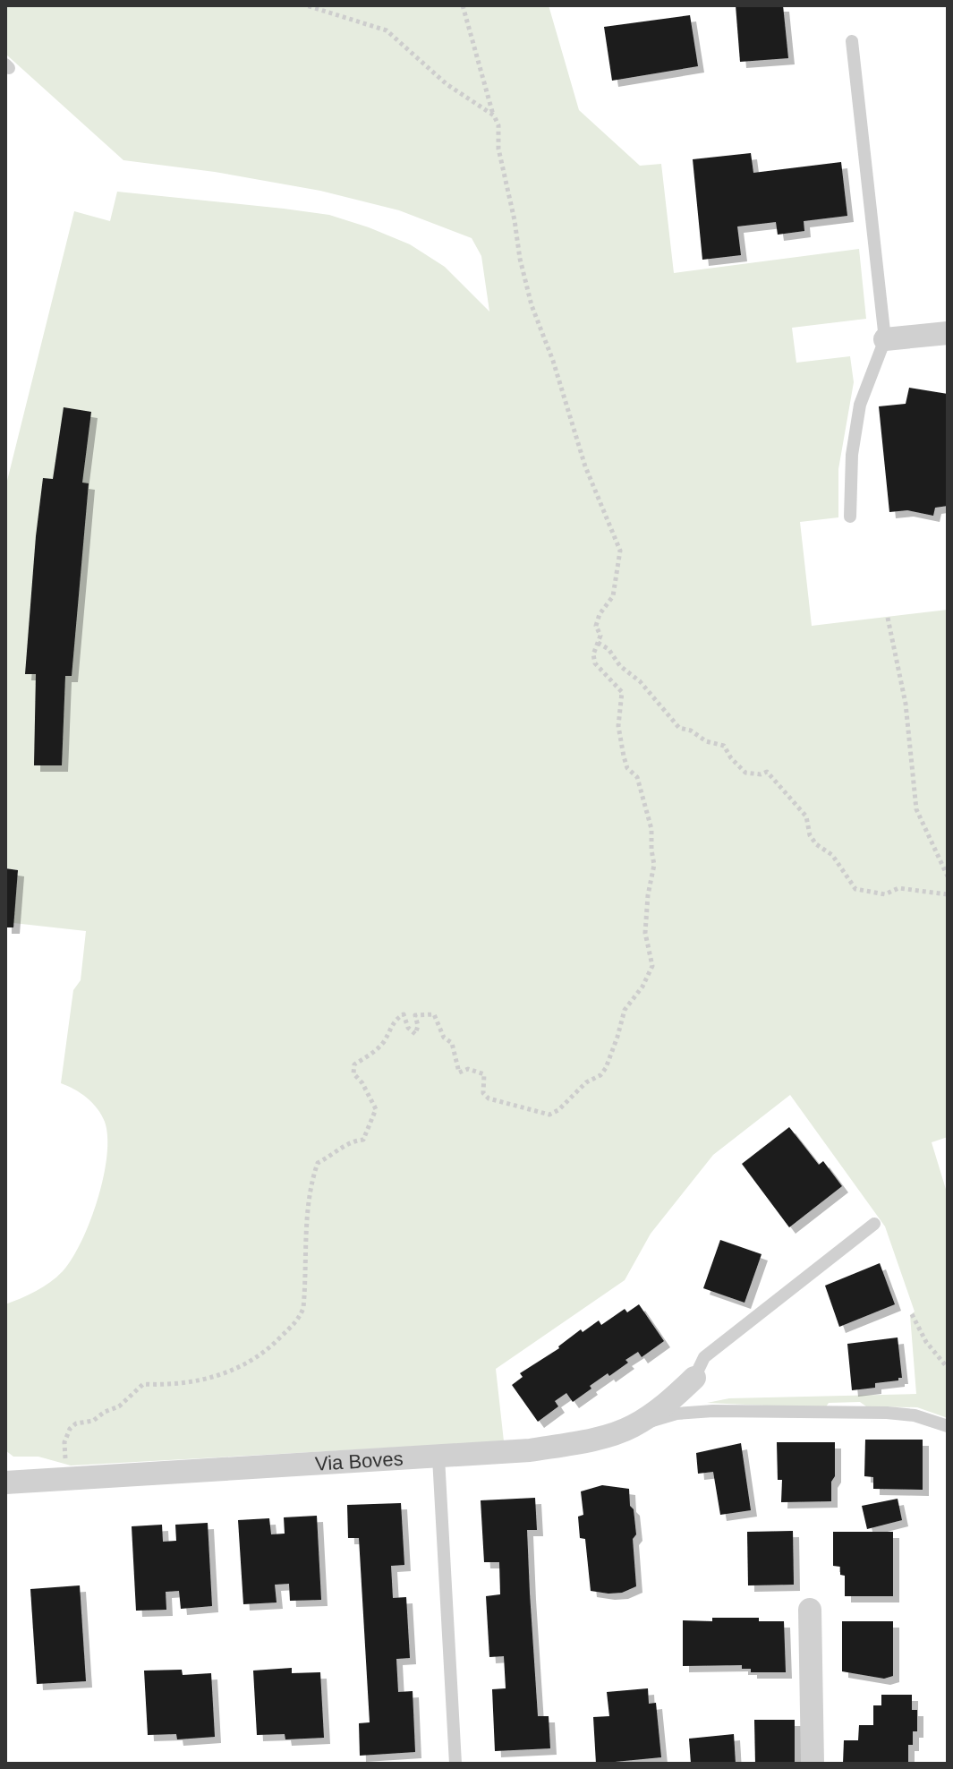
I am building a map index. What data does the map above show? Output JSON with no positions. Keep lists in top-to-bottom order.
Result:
{
  "streets": {
    "street": ["Via Boves"]
  }
}
